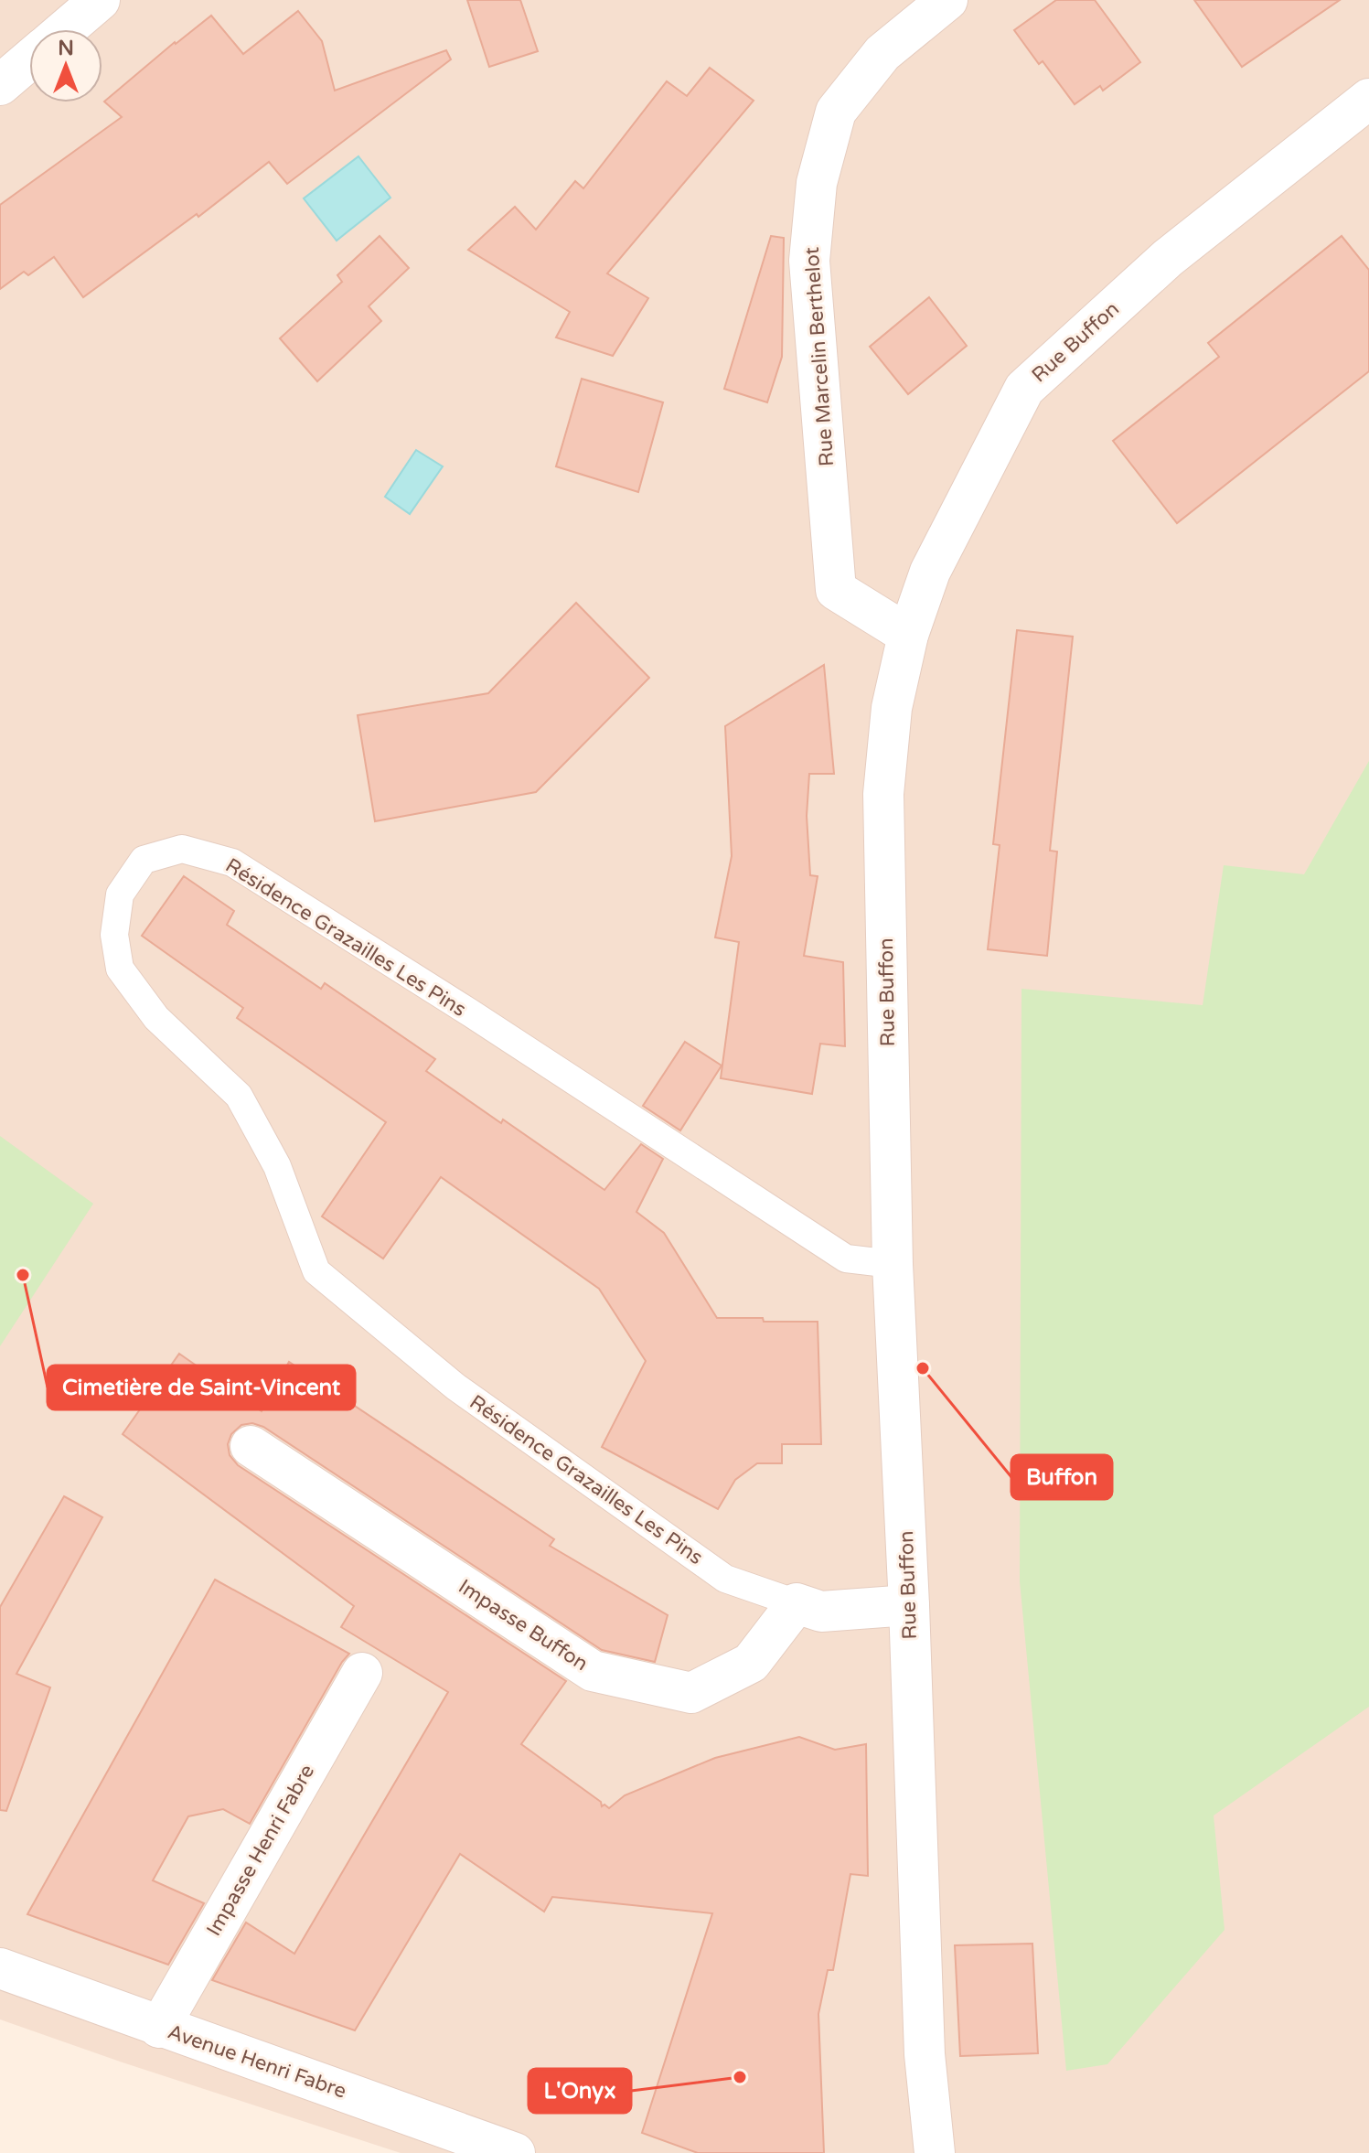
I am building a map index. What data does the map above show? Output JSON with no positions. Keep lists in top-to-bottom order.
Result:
{
  "streets": {
    "street": [
      "Rue Buffon",
      "Rue Marcelin Berthelot",
      "Impasse Buffon",
      "Impasse Henri Fabre",
      "Avenue Henri Fabre"
    ],
    "lane": ["Résidence Grazailles Les Pins"]
  },
  "crossings": [
    ["Rue Buffon", "Rue Marcelin Berthelot"],
    ["Rue Buffon", "Résidence Grazailles Les Pins"],
    ["Résidence Grazailles Les Pins", "Impasse Buffon"],
    ["Impasse Henri Fabre", "Avenue Henri Fabre"]
  ],
  "places": ["Cimetière de Saint-Vincent", "Buffon", "L'Onyx"],
  "north": "top"
}
